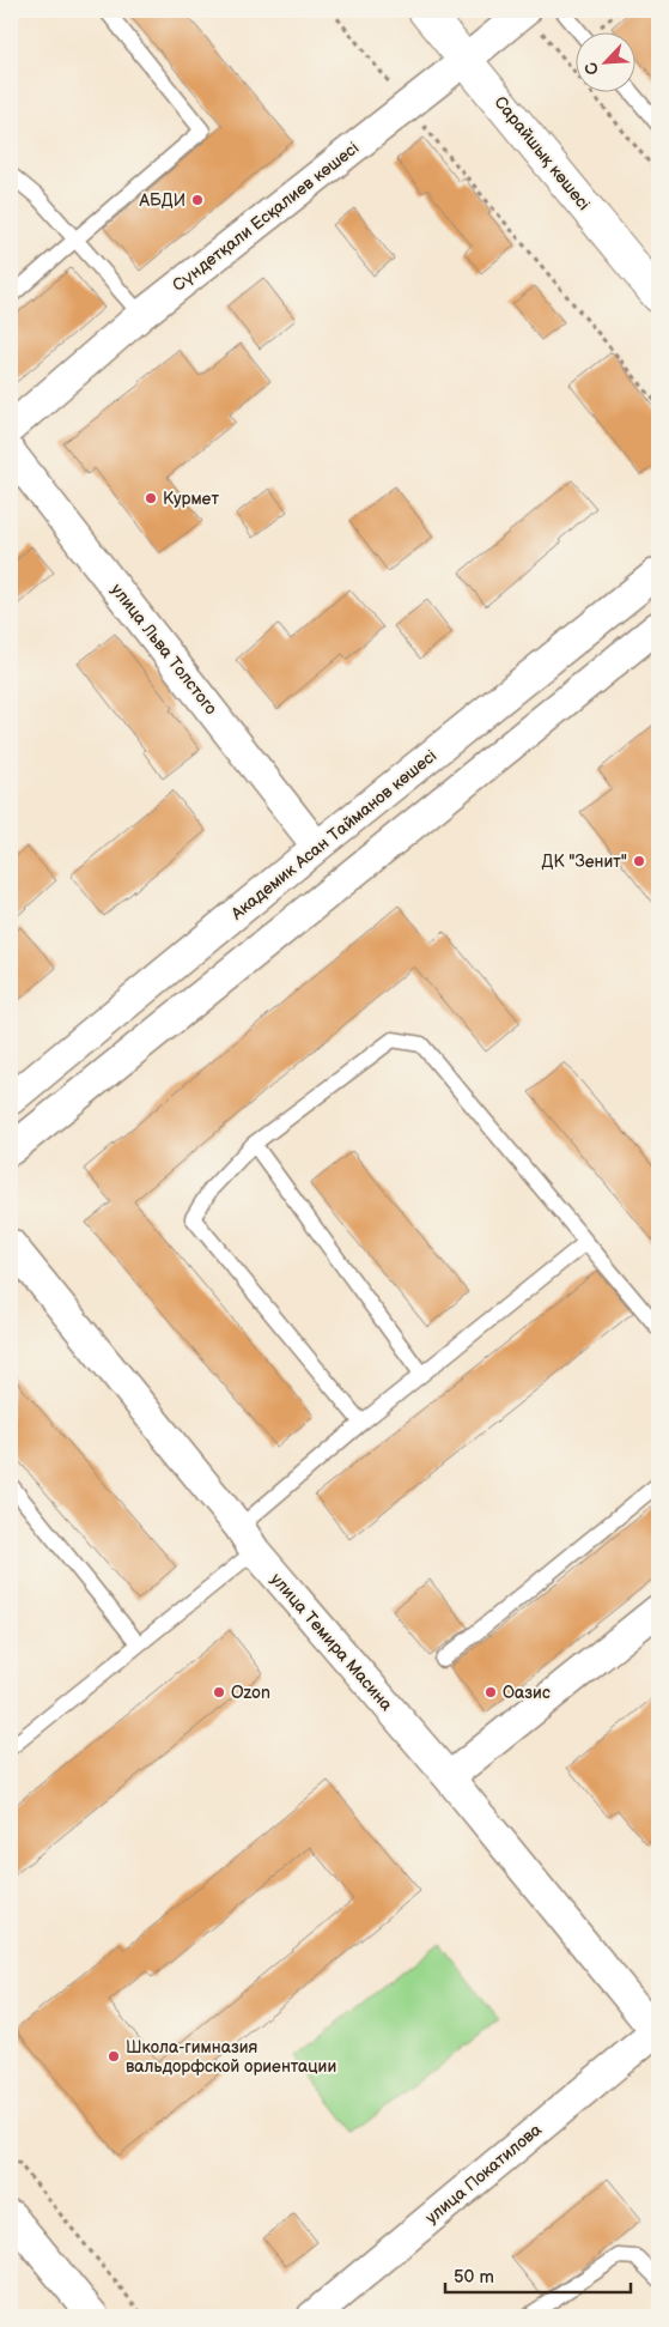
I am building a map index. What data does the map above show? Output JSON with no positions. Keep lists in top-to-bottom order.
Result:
{
  "streets": {
    "street": [
      "Сарайшық көшесі",
      "Сүндетқали Есқалиев көшесі",
      "улица Льва Толстого",
      "Академик Асан Тайманов көшесі",
      "улица Темира Масина",
      "улица Покатилова"
    ]
  },
  "crossings": [
    ["Сарайшық көшесі", "Сүндетқали Есқалиев көшесі"],
    ["улица Льва Толстого", "Академик Асан Тайманов көшесі"],
    ["улица Темира Масина", "улица Покатилова"]
  ],
  "places": [
    "АБДИ",
    "Курмет",
    "ДК \"Зенит\"",
    "Ozon",
    "Оазис",
    "Школа-гимназия вальдорфской ориентации"
  ],
  "scale_bar": "50 m",
  "north": "bottom left"
}
